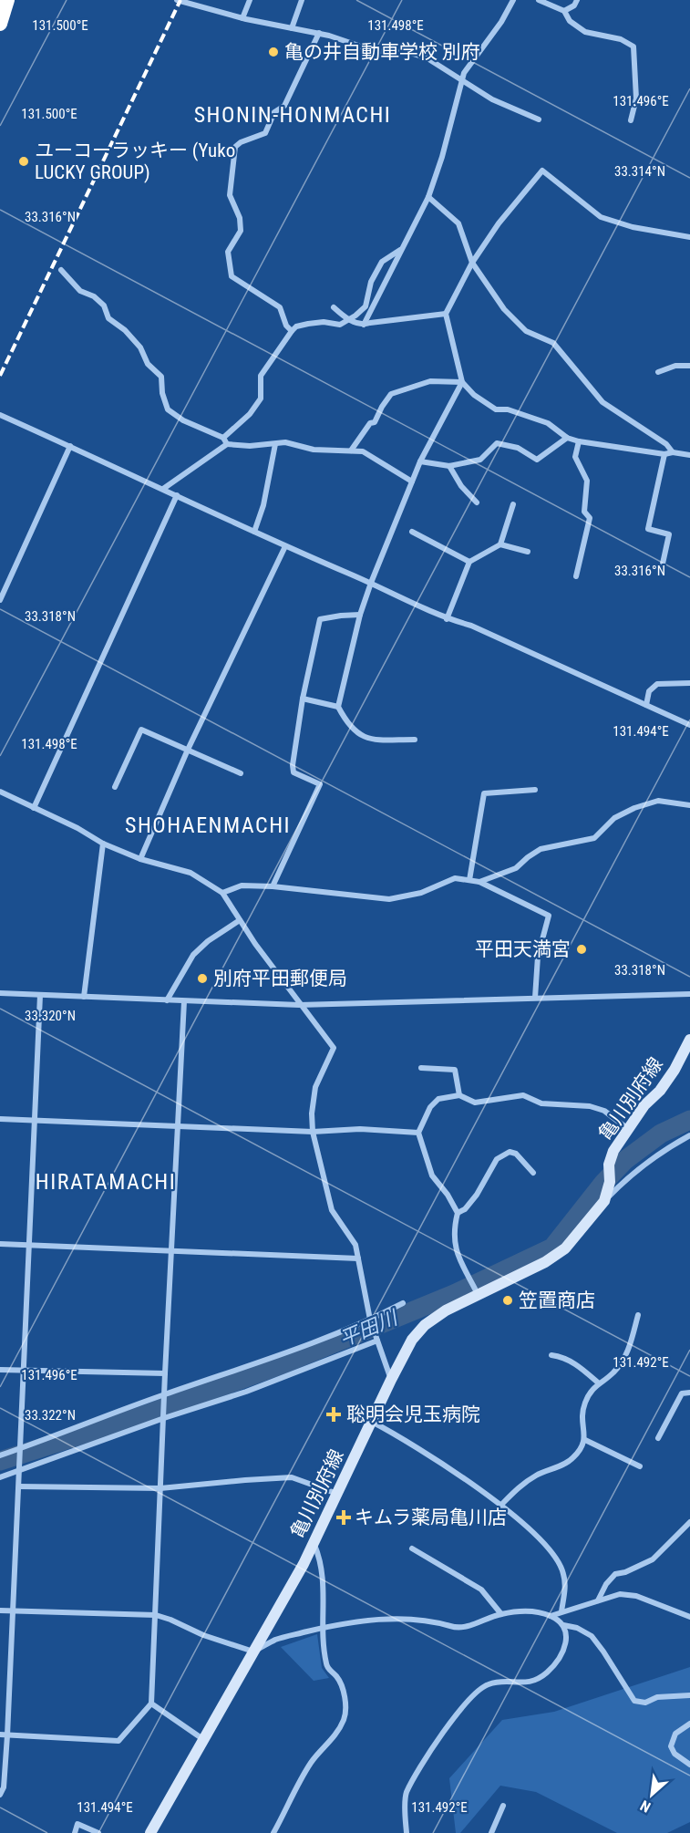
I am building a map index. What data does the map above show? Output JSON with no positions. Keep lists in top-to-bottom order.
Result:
{
  "streets": {
    "main road": ["亀川別府線"]
  },
  "districts": ["SHONIN-HONMACHI", "SHOHAENMACHI", "HIRATAMACHI"],
  "water": ["平田川"],
  "places": {
    "other": [
      "亀の井自動車学校 別府",
      "ユーコーラッキー (Yuko LUCKY GROUP)",
      "平田天満宮",
      "別府平田郵便局",
      "笠置商店"
    ],
    "health": ["聡明会児玉病院", "キムラ薬局亀川店"]
  },
  "north": "bottom left",
  "coordinates": [
    "131.500°E",
    "131.498°E",
    "131.496°E",
    "33.314°N",
    "33.316°N",
    "33.318°N",
    "131.494°E",
    "33.320°N",
    "131.492°E",
    "33.322°N"
  ]
}
